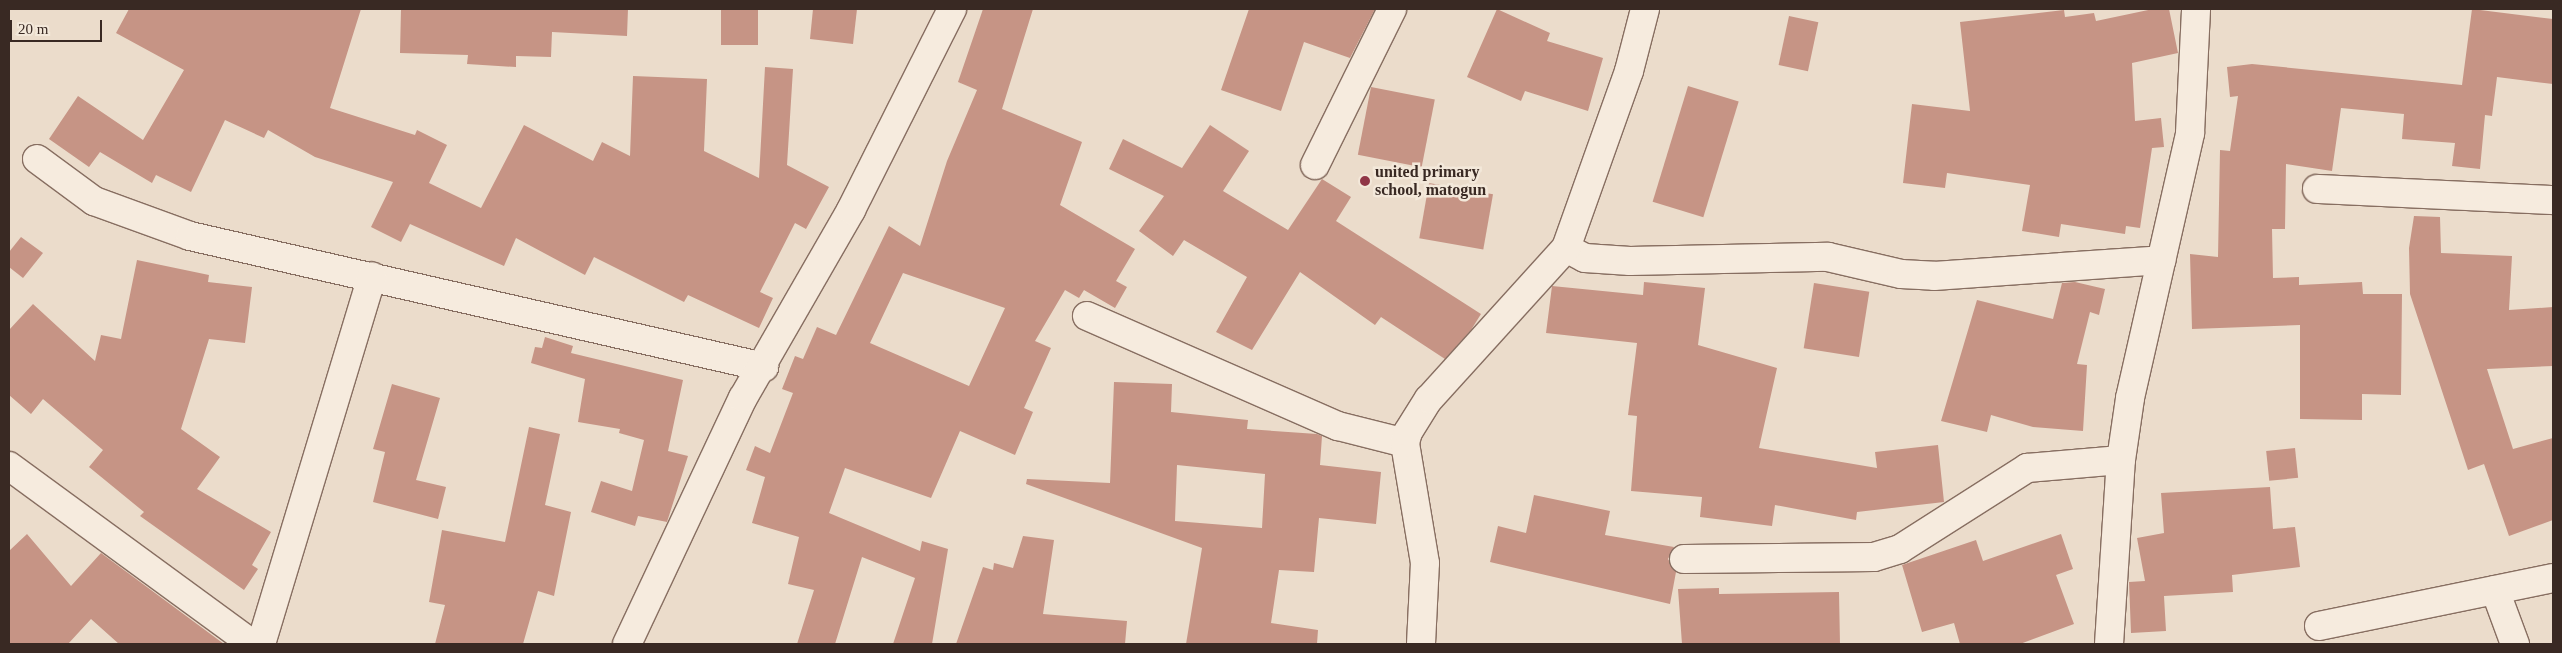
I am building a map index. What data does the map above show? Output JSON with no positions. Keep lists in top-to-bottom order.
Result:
{
  "places": ["united primary school, matogun"],
  "scale_bar": "20 m"
}
